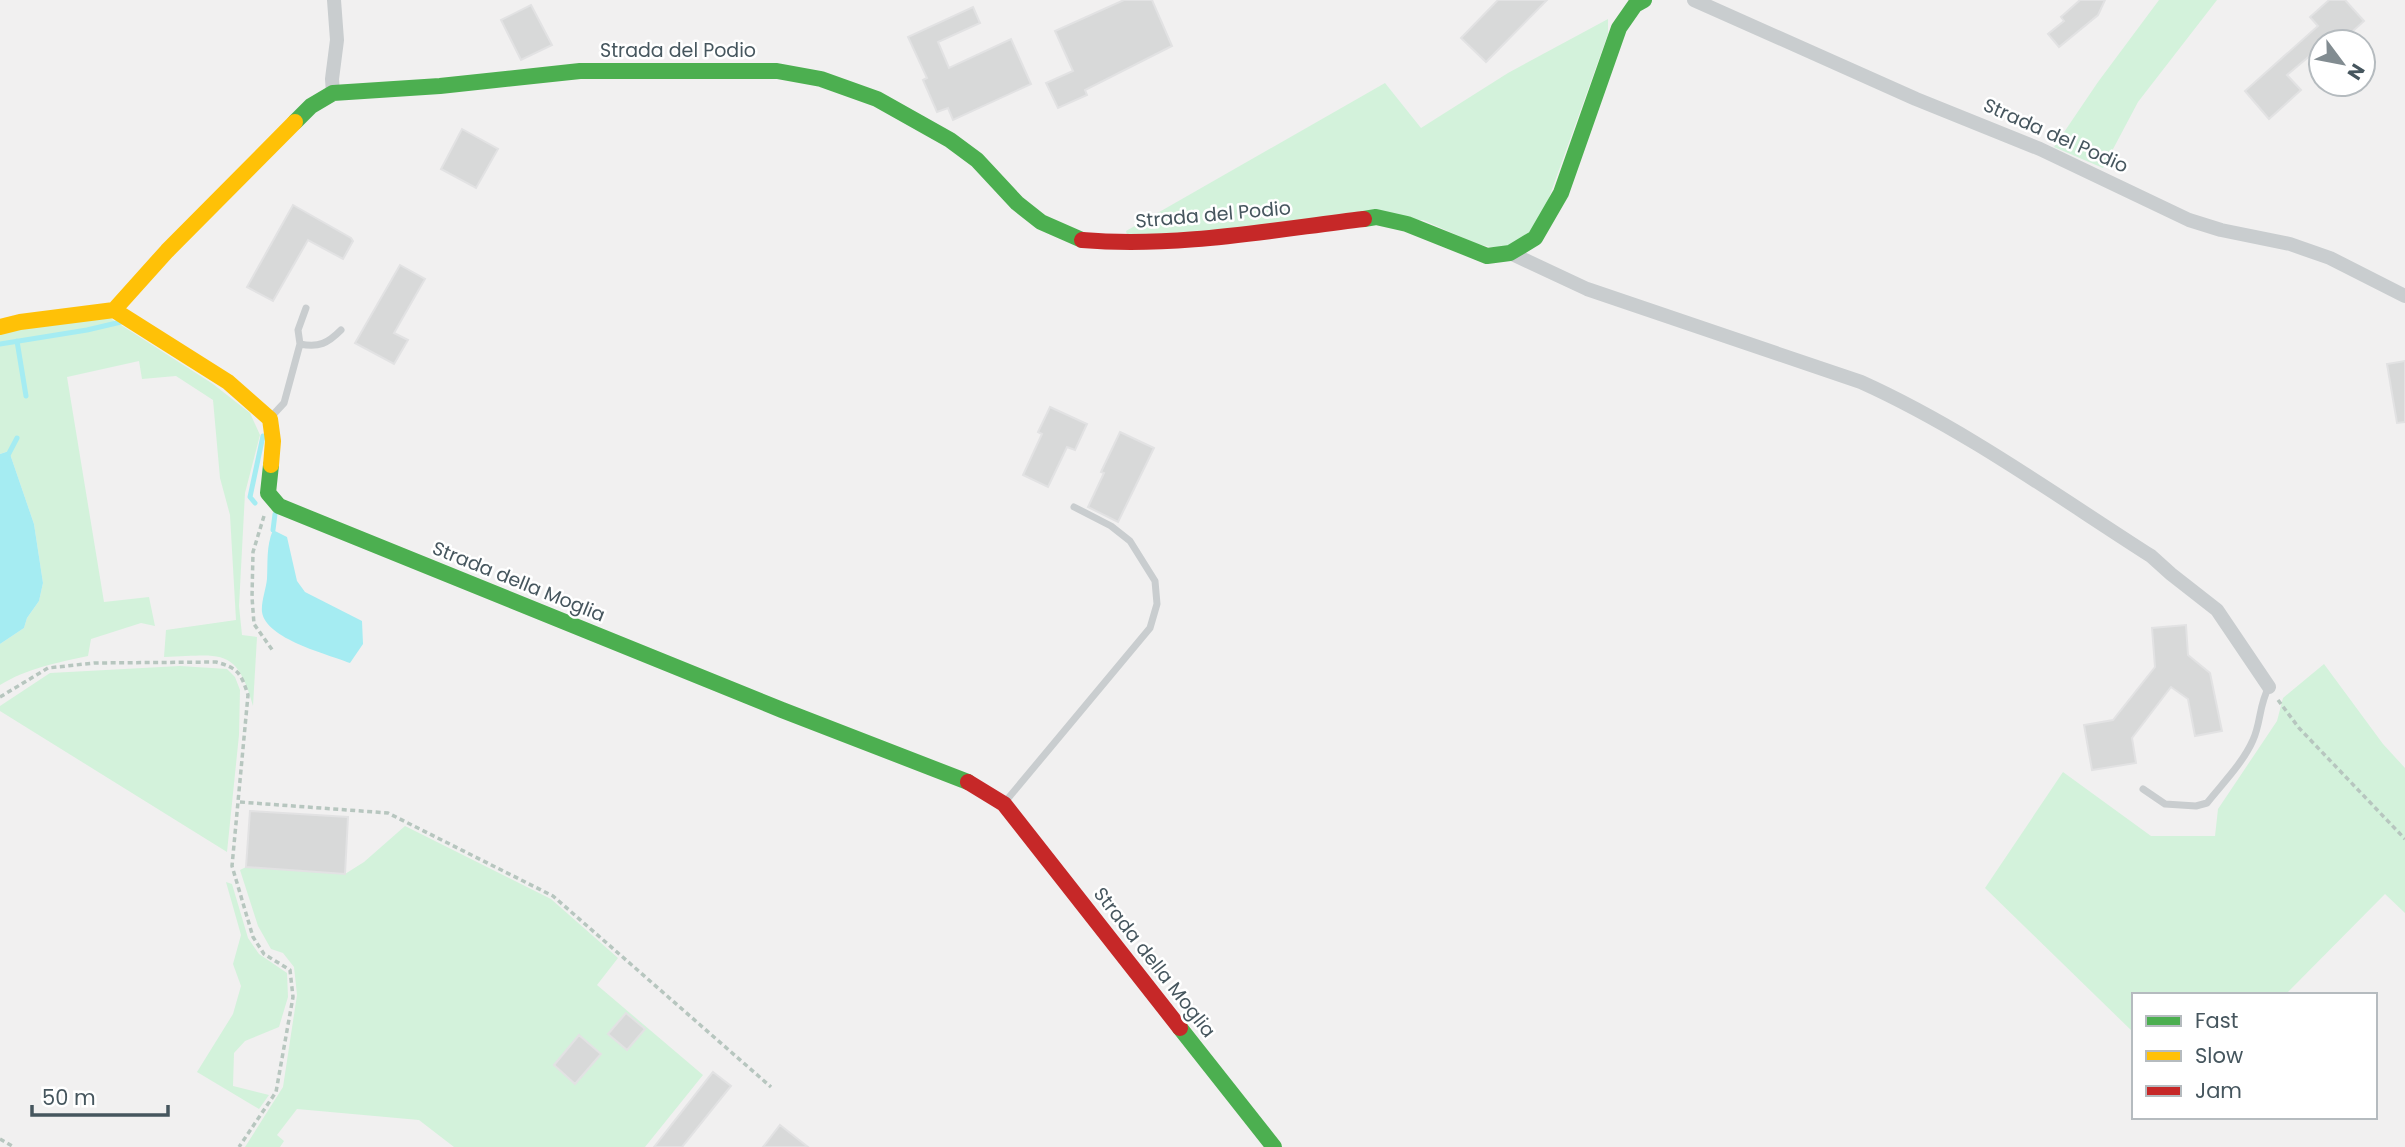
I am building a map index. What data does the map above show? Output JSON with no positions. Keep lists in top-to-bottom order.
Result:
{
  "streets": {
    "street": ["Strada del Podio", "Strada della Moglia"]
  },
  "legend": ["Fast", "Slow", "Jam"],
  "scale_bar": "50 m",
  "north": "bottom right"
}
